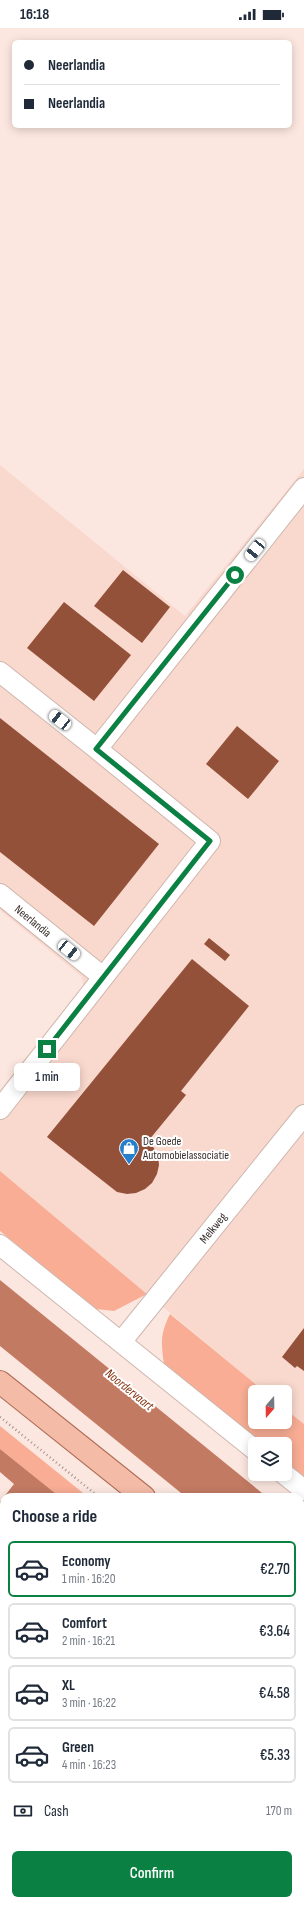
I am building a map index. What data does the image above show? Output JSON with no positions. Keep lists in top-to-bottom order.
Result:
{
  "streets": {
    "street": ["Neerlandia", "Melkweg"]
  },
  "water": ["Noordervaart"],
  "places": {
    "shop": ["De Goede Automobielassociatie"]
  },
  "north": "bottom",
  "page": {
    "status": "16:18",
    "banner": ["Neerlandia", "Neerlandia"],
    "bubble": "1 min",
    "heading": "Choose a ride",
    "list": [
      {
        "name": "Economy",
        "note": "1 min · 16:20",
        "value": "€2.70"
      },
      {
        "name": "Comfort",
        "note": "2 min · 16:21",
        "value": "€3.64"
      },
      {
        "name": "XL",
        "note": "3 min · 16:22",
        "value": "€4.58"
      },
      {
        "name": "Green",
        "note": "4 min · 16:23",
        "value": "€5.33"
      }
    ],
    "pay": ["Cash", "170 m"],
    "buttons": "Confirm"
  }
}
